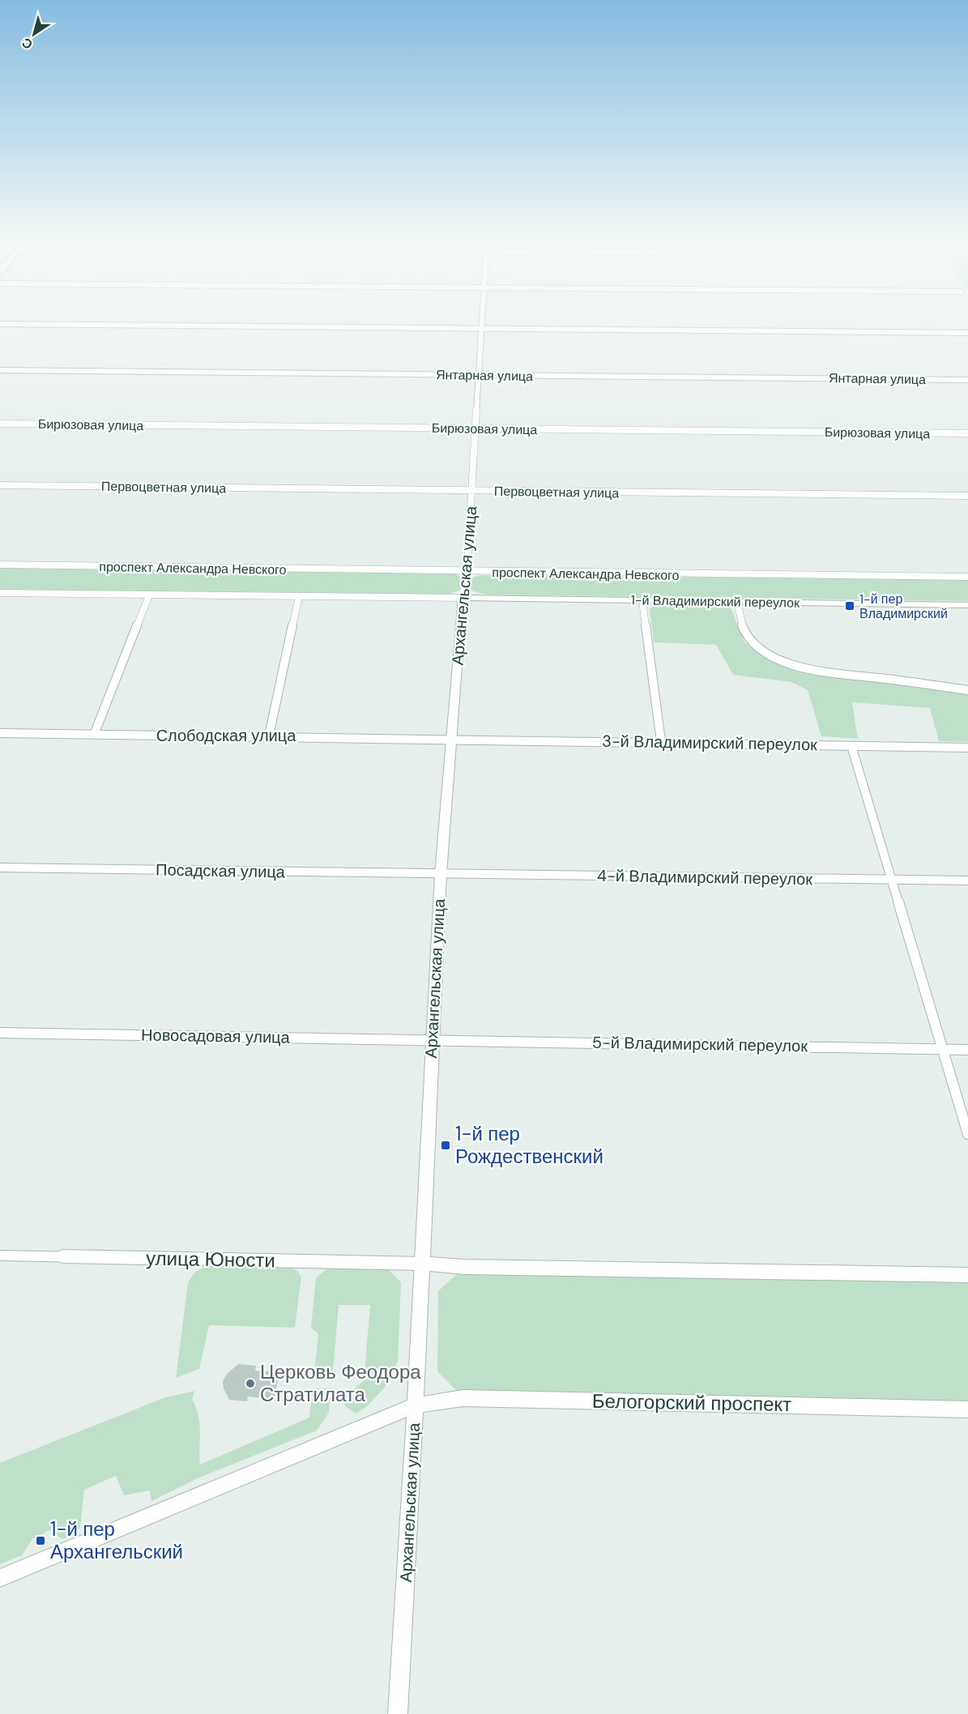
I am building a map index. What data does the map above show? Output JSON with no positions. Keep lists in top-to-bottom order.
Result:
{
  "streets": {
    "street": [
      "Янтарная улица",
      "Бирюзовая улица",
      "Первоцветная улица",
      "проспект Александра Невского",
      "Архангельская улица",
      "1-й Владимирский переулок",
      "Слободская улица",
      "3-й Владимирский переулок",
      "Посадская улица",
      "4-й Владимирский переулок",
      "Новосадовая улица",
      "5-й Владимирский переулок",
      "улица Юности",
      "Белогорский проспект"
    ]
  },
  "crossings": [
    ["Янтарная улица", "Архангельская улица"],
    ["Бирюзовая улица", "Архангельская улица"],
    ["Первоцветная улица", "Архангельская улица"],
    ["проспект Александра Невского", "Архангельская улица"],
    ["проспект Александра Невского", "1-й Владимирский переулок"],
    ["Архангельская улица", "1-й Владимирский переулок"],
    ["Архангельская улица", "Слободская улица"],
    ["Архангельская улица", "3-й Владимирский переулок"],
    ["Архангельская улица", "Посадская улица"],
    ["Архангельская улица", "4-й Владимирский переулок"],
    ["Архангельская улица", "Новосадовая улица"],
    ["Архангельская улица", "5-й Владимирский переулок"],
    ["Архангельская улица", "улица Юности"],
    ["Архангельская улица", "Белогорский проспект"],
    ["Слободская улица", "3-й Владимирский переулок"],
    ["Посадская улица", "4-й Владимирский переулок"],
    ["Новосадовая улица", "5-й Владимирский переулок"]
  ],
  "places": {
    "transit": ["1-й пер Владимирский", "1-й пер Рождественский", "1-й пер Архангельский"],
    "other": ["Церковь Феодора Стратилата"]
  },
  "north": "bottom left"
}
